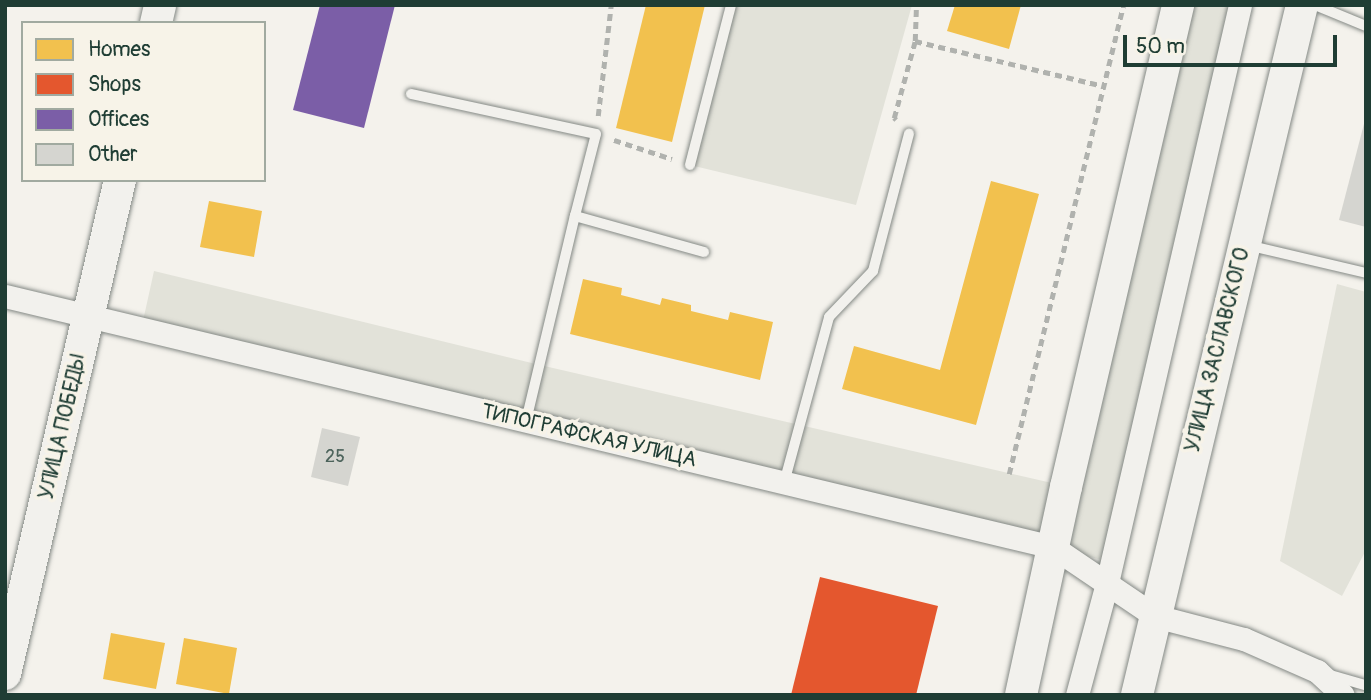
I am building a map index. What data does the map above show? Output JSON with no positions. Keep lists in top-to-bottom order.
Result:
{
  "streets": {
    "street": ["УЛИЦА ЗАСЛАВСКОГО", "УЛИЦА ПОБЕДЫ", "ТИПОГРАФСКАЯ УЛИЦА"]
  },
  "crossings": [
    ["УЛИЦА ЗАСЛАВСКОГО", "ТИПОГРАФСКАЯ УЛИЦА"],
    ["УЛИЦА ПОБЕДЫ", "ТИПОГРАФСКАЯ УЛИЦА"]
  ],
  "house_numbers": ["25"],
  "legend": [
    "Homes",
    "Shops",
    "Offices",
    "Other"
  ],
  "scale_bar": "50 m"
}
